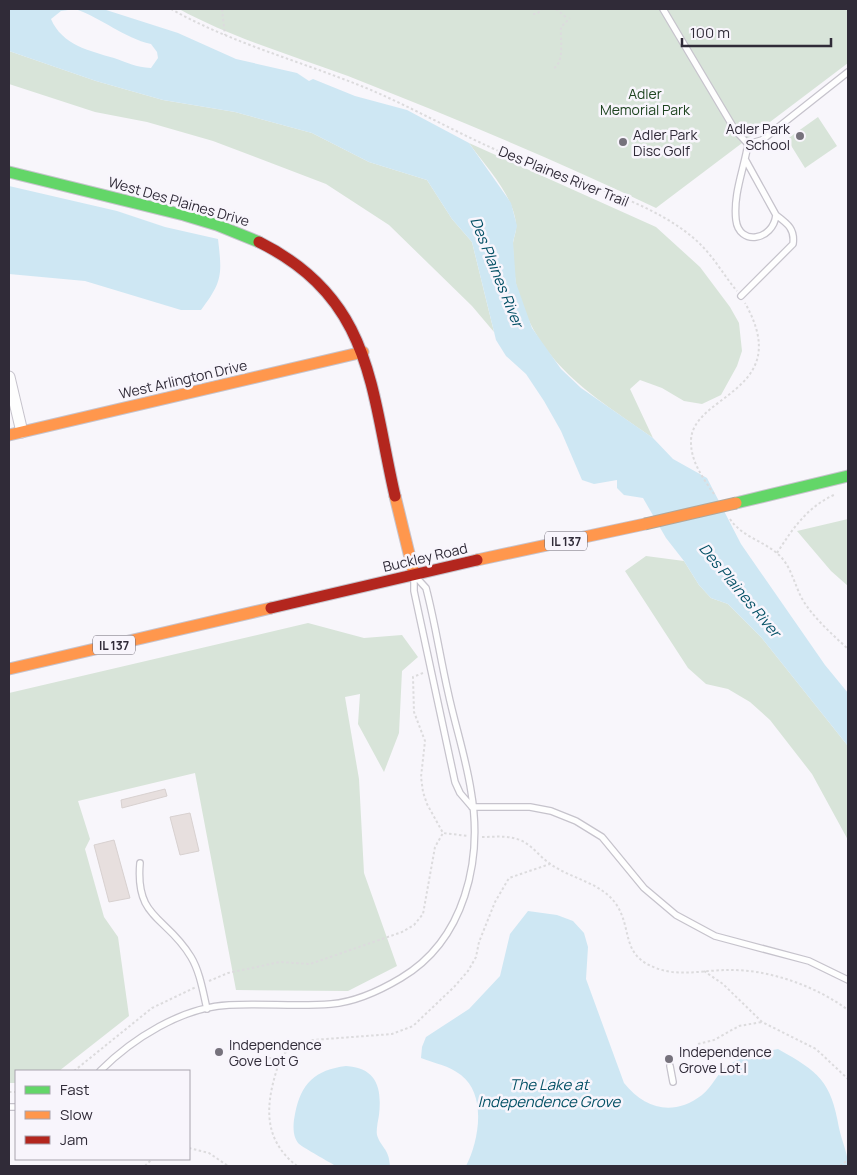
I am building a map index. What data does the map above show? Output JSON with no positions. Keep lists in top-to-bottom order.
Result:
{
  "streets": {
    "street": [
      "West Des Plaines Drive",
      "West Arlington Drive",
      "IL 137",
      "Buckley Road"
    ],
    "path": ["Des Plaines River Trail"]
  },
  "crossings": [
    ["West Des Plaines Drive", "West Arlington Drive"],
    ["West Des Plaines Drive", "Buckley Road"]
  ],
  "water": ["Des Plaines River", "The Lake at Independence Grove"],
  "parks": ["Adler Memorial Park"],
  "places": [
    "Adler Park School",
    "Adler Park Disc Golf",
    "Independence Gove Lot G",
    "Independence Grove Lot I"
  ],
  "legend": ["Fast", "Slow", "Jam"],
  "scale_bar": "100 m"
}
